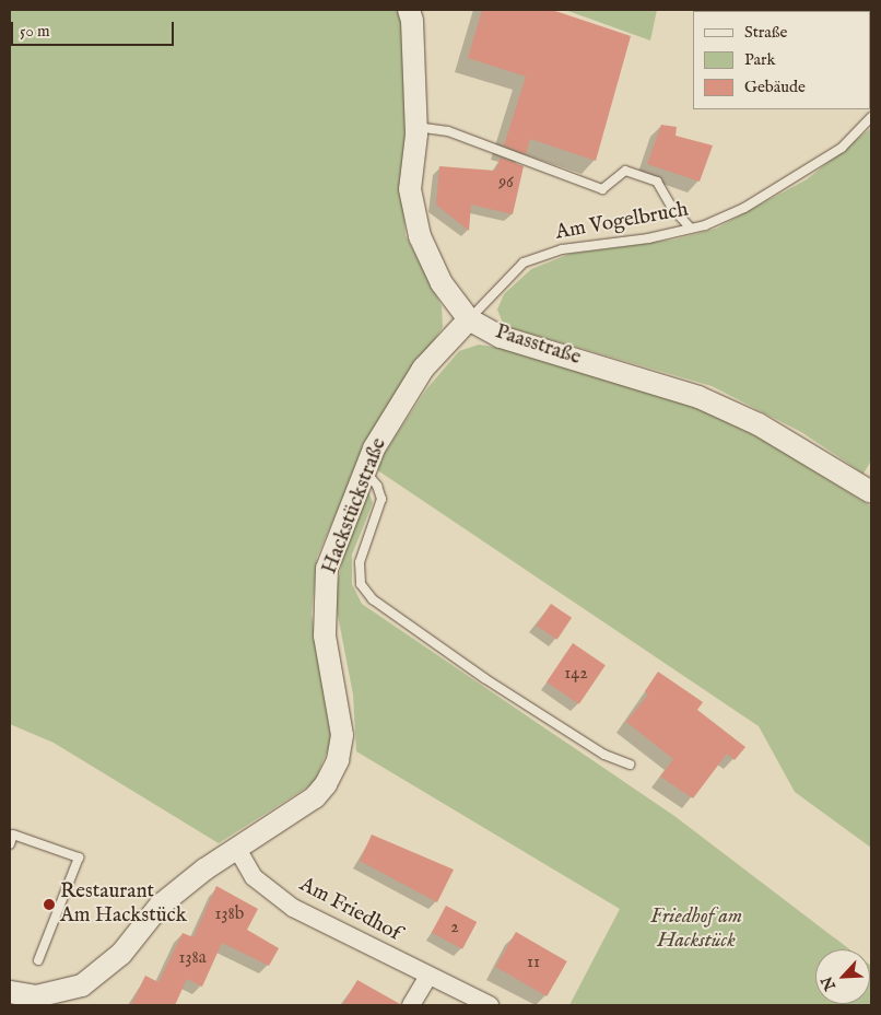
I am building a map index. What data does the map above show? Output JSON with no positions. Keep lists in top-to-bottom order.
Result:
{
  "streets": {
    "street": ["Paasstraße", "Hackstückstraße", "Am Friedhof"],
    "lane": ["Am Vogelbruch"]
  },
  "crossings": [
    ["Am Vogelbruch", "Paasstraße"],
    ["Am Vogelbruch", "Hackstückstraße"],
    ["Paasstraße", "Hackstückstraße"],
    ["Hackstückstraße", "Am Friedhof"]
  ],
  "parks": ["Friedhof am Hackstück"],
  "places": ["Restaurant Am Hackstück"],
  "house_numbers": [
    "96",
    "142",
    "138b",
    "2",
    "138a",
    "11"
  ],
  "legend": ["Straße", "Park", "Gebäude"],
  "scale_bar": "50 m",
  "north": "bottom left"
}
